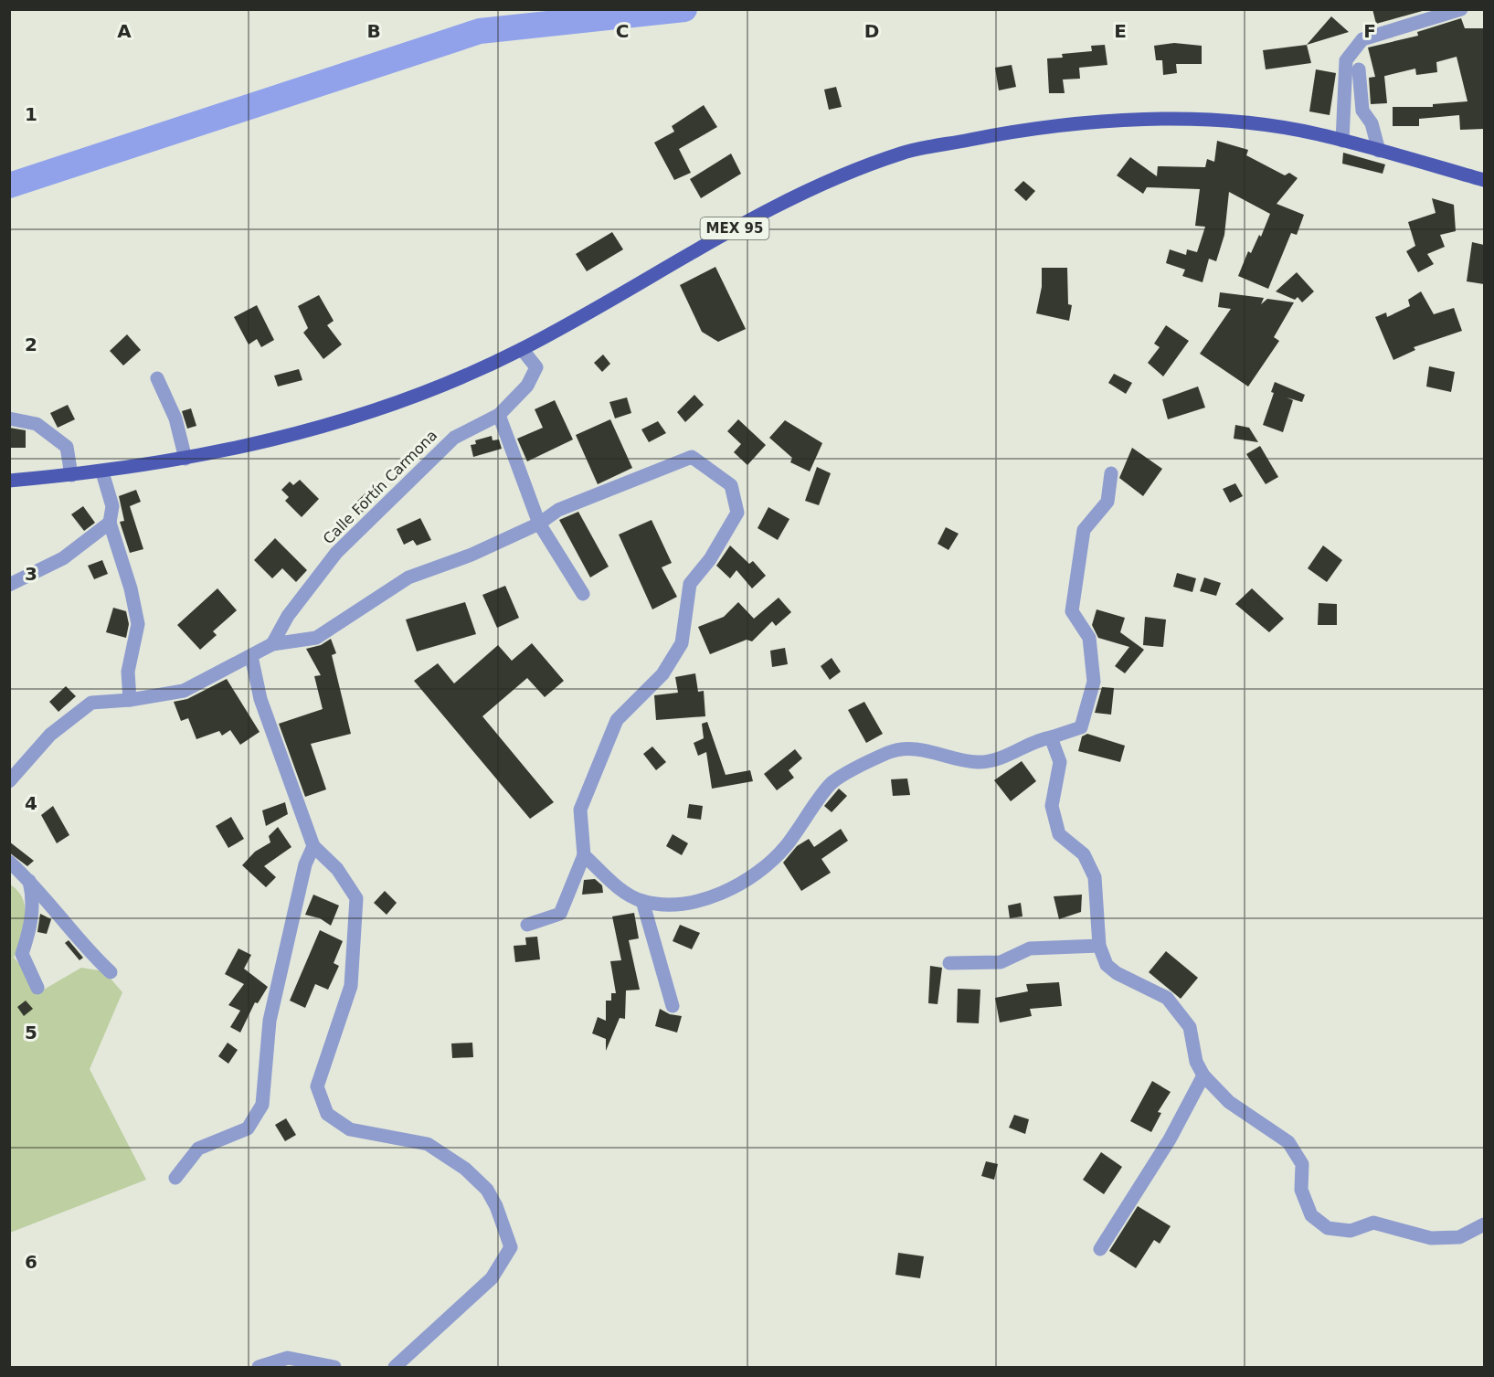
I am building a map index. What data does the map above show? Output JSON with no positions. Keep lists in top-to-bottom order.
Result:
{
  "streets": {
    "main road": ["MEX 95"],
    "street": ["Calle Fortín Carmona"]
  },
  "crossings": [
    ["MEX 95", "Calle Fortín Carmona"]
  ],
  "grid": {
    "columns": [
      "A",
      "B",
      "C",
      "D",
      "E",
      "F"
    ],
    "rows": [
      "1",
      "2",
      "3",
      "4",
      "5",
      "6"
    ]
  }
}
